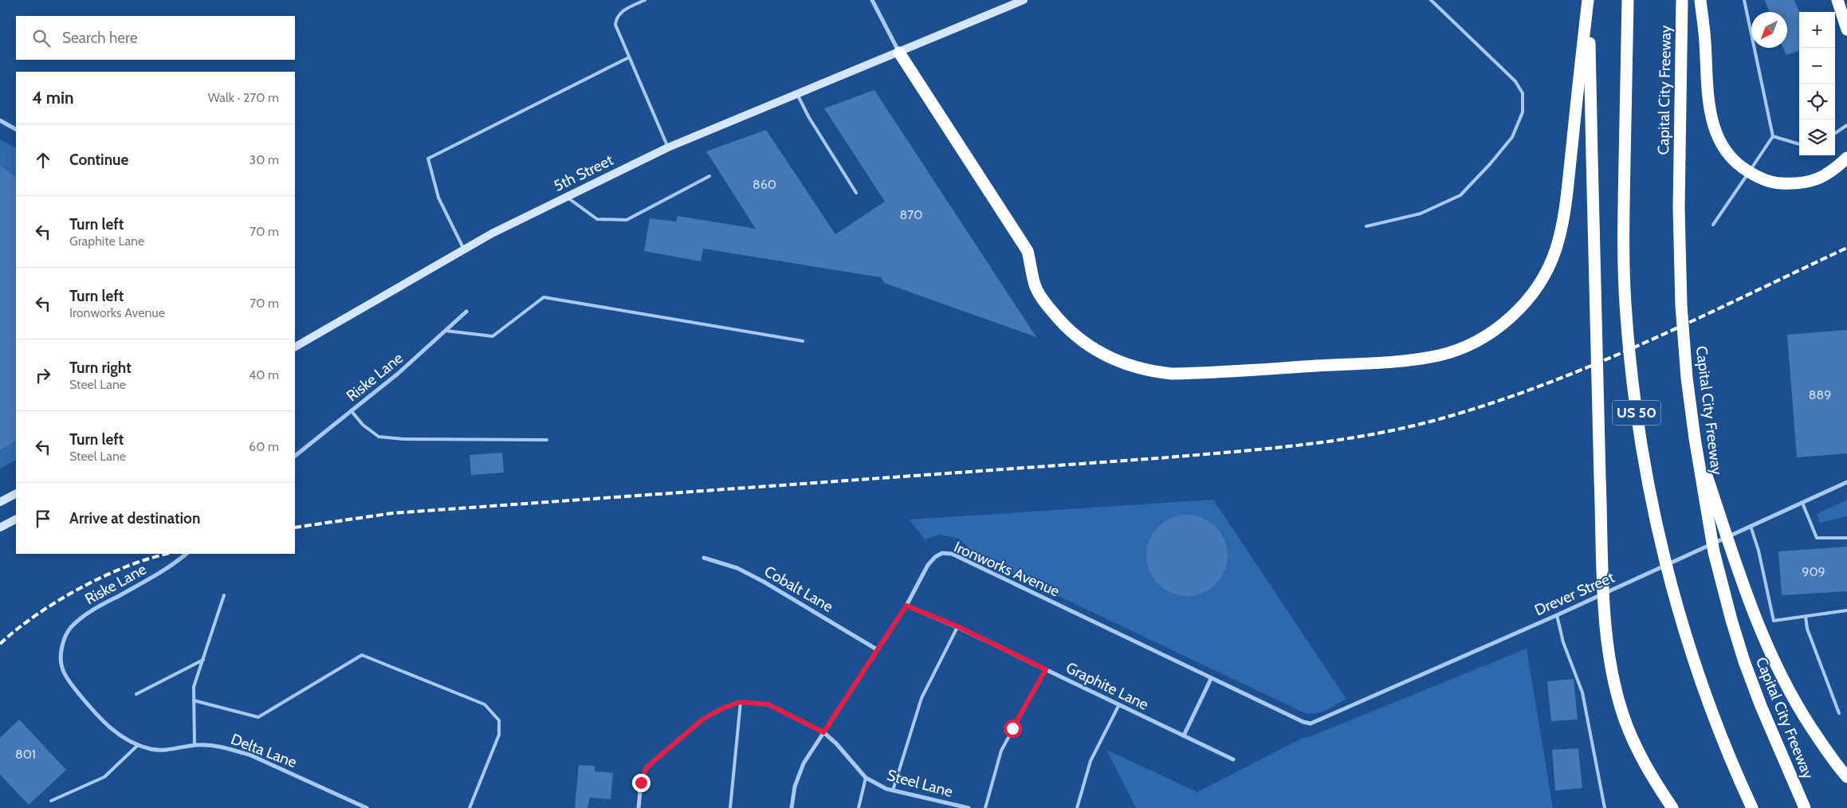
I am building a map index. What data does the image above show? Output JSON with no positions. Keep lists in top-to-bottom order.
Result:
{
  "streets": {
    "highway": ["Capital City Freeway", "US 50"],
    "main road": ["5th Street"],
    "street": [
      "Riske Lane",
      "Ironworks Avenue",
      "Cobalt Lane",
      "Drever Street",
      "Graphite Lane",
      "Delta Lane",
      "Steel Lane"
    ]
  },
  "crossings": [
    ["Riske Lane", "Delta Lane"],
    ["Ironworks Avenue", "Cobalt Lane"],
    ["Ironworks Avenue", "Drever Street"],
    ["Ironworks Avenue", "Graphite Lane"],
    ["Ironworks Avenue", "Steel Lane"]
  ],
  "house_numbers": [
    "860",
    "870",
    "889",
    "909",
    "801"
  ],
  "north": "bottom left",
  "page": {
    "map_buttons": ["+", "−"],
    "search": "Search here",
    "heading": ["4 min", "Walk · 270 m"],
    "list": [
      ["Continue", "30 m"],
      ["Turn left", "Graphite Lane", "70 m"],
      ["Turn left", "Ironworks Avenue", "70 m"],
      ["Turn right", "Steel Lane", "40 m"],
      ["Turn left", "Steel Lane", "60 m"],
      "Arrive at destination"
    ]
  }
}
